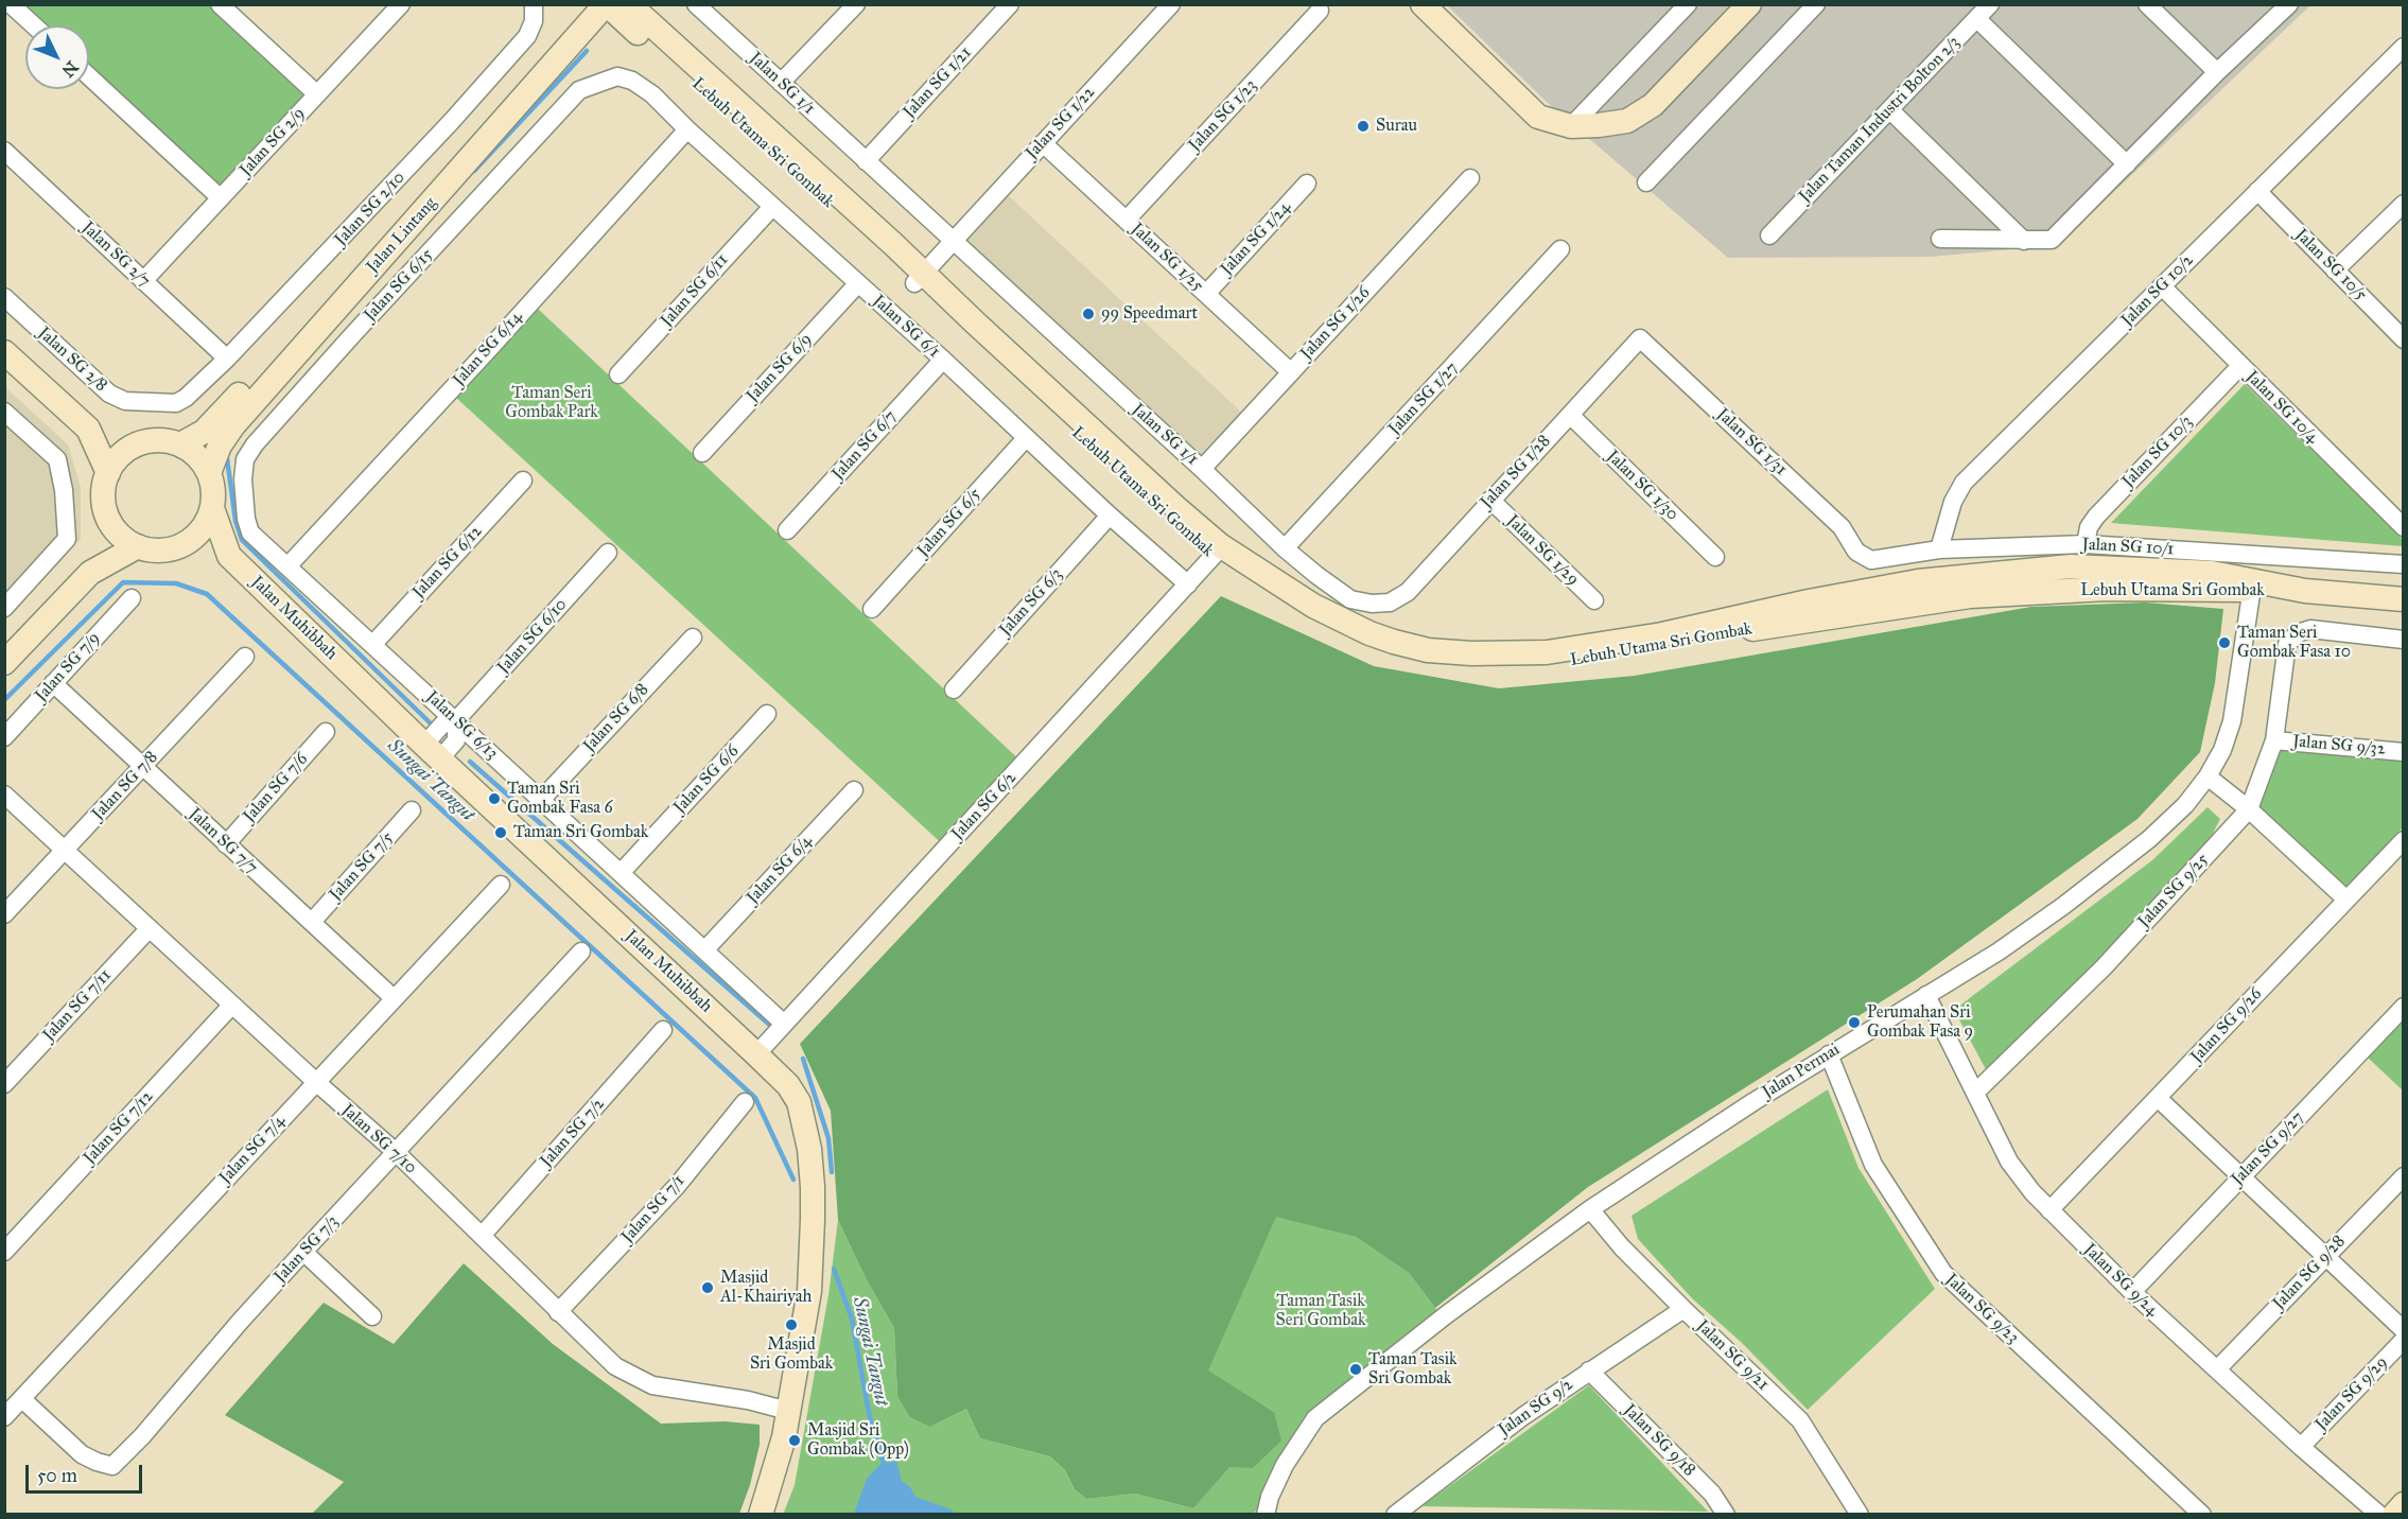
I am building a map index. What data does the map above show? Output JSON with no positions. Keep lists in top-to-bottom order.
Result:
{
  "streets": {
    "street": [
      "Jalan SG 1/21",
      "Jalan SG 1/1",
      "Jalan SG 1/23",
      "Jalan Taman Industri Bolton 2/3",
      "Jalan SG 1/22",
      "Jalan SG 2/9",
      "Lebuh Utama Sri Gombak",
      "Jalan SG 2/10",
      "Jalan Lintang",
      "Jalan SG 1/24",
      "Jalan SG 2/7",
      "Jalan SG 1/25",
      "Jalan SG 10/5",
      "Jalan SG 6/15",
      "Jalan SG 6/11",
      "Jalan SG 10/2",
      "Jalan SG 1/26",
      "Jalan SG 6/1",
      "Jalan SG 6/14",
      "Jalan SG 2/8",
      "Jalan SG 6/9",
      "Jalan SG 1/27",
      "Jalan SG 10/4",
      "Jalan SG 1/31",
      "Jalan SG 6/7",
      "Jalan SG 10/3",
      "Jalan SG 1/28",
      "Jalan SG 1/30",
      "Jalan SG 6/5",
      "Jalan SG 10/1",
      "Jalan SG 1/29",
      "Jalan SG 6/12",
      "Jalan SG 6/3",
      "Jalan Muhibbah",
      "Jalan SG 6/10",
      "Jalan SG 7/9",
      "Jalan SG 6/8",
      "Jalan SG 6/13",
      "Jalan SG 9/32",
      "Jalan SG 6/6",
      "Jalan SG 7/8",
      "Jalan SG 7/6",
      "Jalan SG 6/2",
      "Jalan SG 7/7",
      "Jalan SG 7/5",
      "Jalan SG 6/4",
      "Jalan SG 9/25",
      "Jalan SG 7/11",
      "Jalan SG 9/26",
      "Jalan Permai",
      "Jalan SG 7/12",
      "Jalan SG 7/2",
      "Jalan SG 7/10",
      "Jalan SG 9/27",
      "Jalan SG 7/4",
      "Jalan SG 7/1",
      "Jalan SG 7/3",
      "Jalan SG 9/28",
      "Jalan SG 9/24",
      "Jalan SG 9/23",
      "Jalan SG 9/21",
      "Jalan SG 9/29",
      "Jalan SG 9/2",
      "Jalan SG 9/18"
    ]
  },
  "crossings": [
    ["Jalan SG 1/21", "Jalan SG 1/1"],
    ["Jalan SG 1/1", "Jalan SG 1/22"],
    ["Jalan SG 1/1", "Jalan SG 1/26"],
    ["Jalan SG 1/1", "Jalan SG 1/27"],
    ["Jalan SG 1/1", "Jalan SG 1/28"],
    ["Jalan SG 1/23", "Jalan SG 1/25"],
    ["Jalan SG 1/22", "Jalan SG 1/25"],
    ["Jalan SG 2/9", "Jalan SG 2/7"],
    ["Lebuh Utama Sri Gombak", "Jalan Lintang"],
    ["Lebuh Utama Sri Gombak", "Jalan SG 6/2"],
    ["Lebuh Utama Sri Gombak", "Jalan Permai"],
    ["Jalan SG 2/10", "Jalan SG 2/7"],
    ["Jalan SG 2/10", "Jalan SG 2/8"],
    ["Jalan Lintang", "Jalan Muhibbah"],
    ["Jalan SG 1/24", "Jalan SG 1/25"],
    ["Jalan SG 1/25", "Jalan SG 1/26"],
    ["Jalan SG 10/5", "Jalan SG 10/2"],
    ["Jalan SG 6/15", "Jalan SG 6/1"],
    ["Jalan SG 6/15", "Jalan SG 6/13"],
    ["Jalan SG 6/11", "Jalan SG 6/1"],
    ["Jalan SG 10/2", "Jalan SG 10/4"],
    ["Jalan SG 10/2", "Jalan SG 10/1"],
    ["Jalan SG 6/1", "Jalan SG 6/14"],
    ["Jalan SG 6/1", "Jalan SG 6/9"],
    ["Jalan SG 6/1", "Jalan SG 6/7"],
    ["Jalan SG 6/1", "Jalan SG 6/5"],
    ["Jalan SG 6/1", "Jalan SG 6/3"],
    ["Jalan SG 6/1", "Jalan SG 6/2"],
    ["Jalan SG 6/14", "Jalan SG 6/13"],
    ["Jalan SG 10/4", "Jalan SG 10/3"],
    ["Jalan SG 1/31", "Jalan SG 1/28"],
    ["Jalan SG 1/31", "Jalan SG 10/1"],
    ["Jalan SG 10/3", "Jalan SG 10/1"],
    ["Jalan SG 1/28", "Jalan SG 1/30"],
    ["Jalan SG 1/28", "Jalan SG 1/29"],
    ["Jalan SG 6/12", "Jalan SG 6/13"],
    ["Jalan Muhibbah", "Jalan SG 6/10"],
    ["Jalan Muhibbah", "Jalan SG 6/13"],
    ["Jalan Muhibbah", "Jalan SG 6/2"],
    ["Jalan Muhibbah", "Jalan SG 7/10"],
    ["Jalan SG 6/10", "Jalan SG 6/13"],
    ["Jalan SG 7/9", "Jalan SG 7/7"],
    ["Jalan SG 6/8", "Jalan SG 6/13"],
    ["Jalan SG 6/13", "Jalan SG 6/6"],
    ["Jalan SG 6/13", "Jalan SG 6/2"],
    ["Jalan SG 6/13", "Jalan SG 6/4"],
    ["Jalan SG 9/32", "Jalan SG 9/25"],
    ["Jalan SG 7/8", "Jalan SG 7/7"],
    ["Jalan SG 7/8", "Jalan SG 7/10"],
    ["Jalan SG 7/6", "Jalan SG 7/7"],
    ["Jalan SG 7/7", "Jalan SG 7/5"],
    ["Jalan SG 7/7", "Jalan SG 7/4"],
    ["Jalan SG 9/25", "Jalan SG 9/24"],
    ["Jalan SG 7/11", "Jalan SG 7/10"],
    ["Jalan SG 9/26", "Jalan SG 9/24"],
    ["Jalan Permai", "Jalan SG 9/24"],
    ["Jalan Permai", "Jalan SG 9/23"],
    ["Jalan Permai", "Jalan SG 9/21"],
    ["Jalan SG 7/12", "Jalan SG 7/10"],
    ["Jalan SG 7/2", "Jalan SG 7/10"],
    ["Jalan SG 7/10", "Jalan SG 7/4"],
    ["Jalan SG 7/10", "Jalan SG 7/1"],
    ["Jalan SG 7/10", "Jalan SG 7/3"],
    ["Jalan SG 9/27", "Jalan SG 9/24"],
    ["Jalan SG 7/4", "Jalan SG 7/3"],
    ["Jalan SG 9/28", "Jalan SG 9/24"],
    ["Jalan SG 9/24", "Jalan SG 9/29"],
    ["Jalan SG 9/21", "Jalan SG 9/2"],
    ["Jalan SG 9/2", "Jalan SG 9/18"]
  ],
  "water": ["Sungai Tangut"],
  "parks": ["Taman Seri Gombak Park", "Taman Tasik Seri Gombak"],
  "places": [
    "Surau",
    "99 Speedmart",
    "Taman Seri Gombak Fasa 10",
    "Taman Sri Gombak Fasa 6",
    "Taman Sri Gombak",
    "Perumahan Sri Gombak Fasa 9",
    "Masjid Al-Khairiyah",
    "Masjid Sri Gombak",
    "Taman Tasik Sri Gombak",
    "Masjid Sri Gombak (Opp)"
  ],
  "scale_bar": "50 m",
  "north": "bottom right"
}
